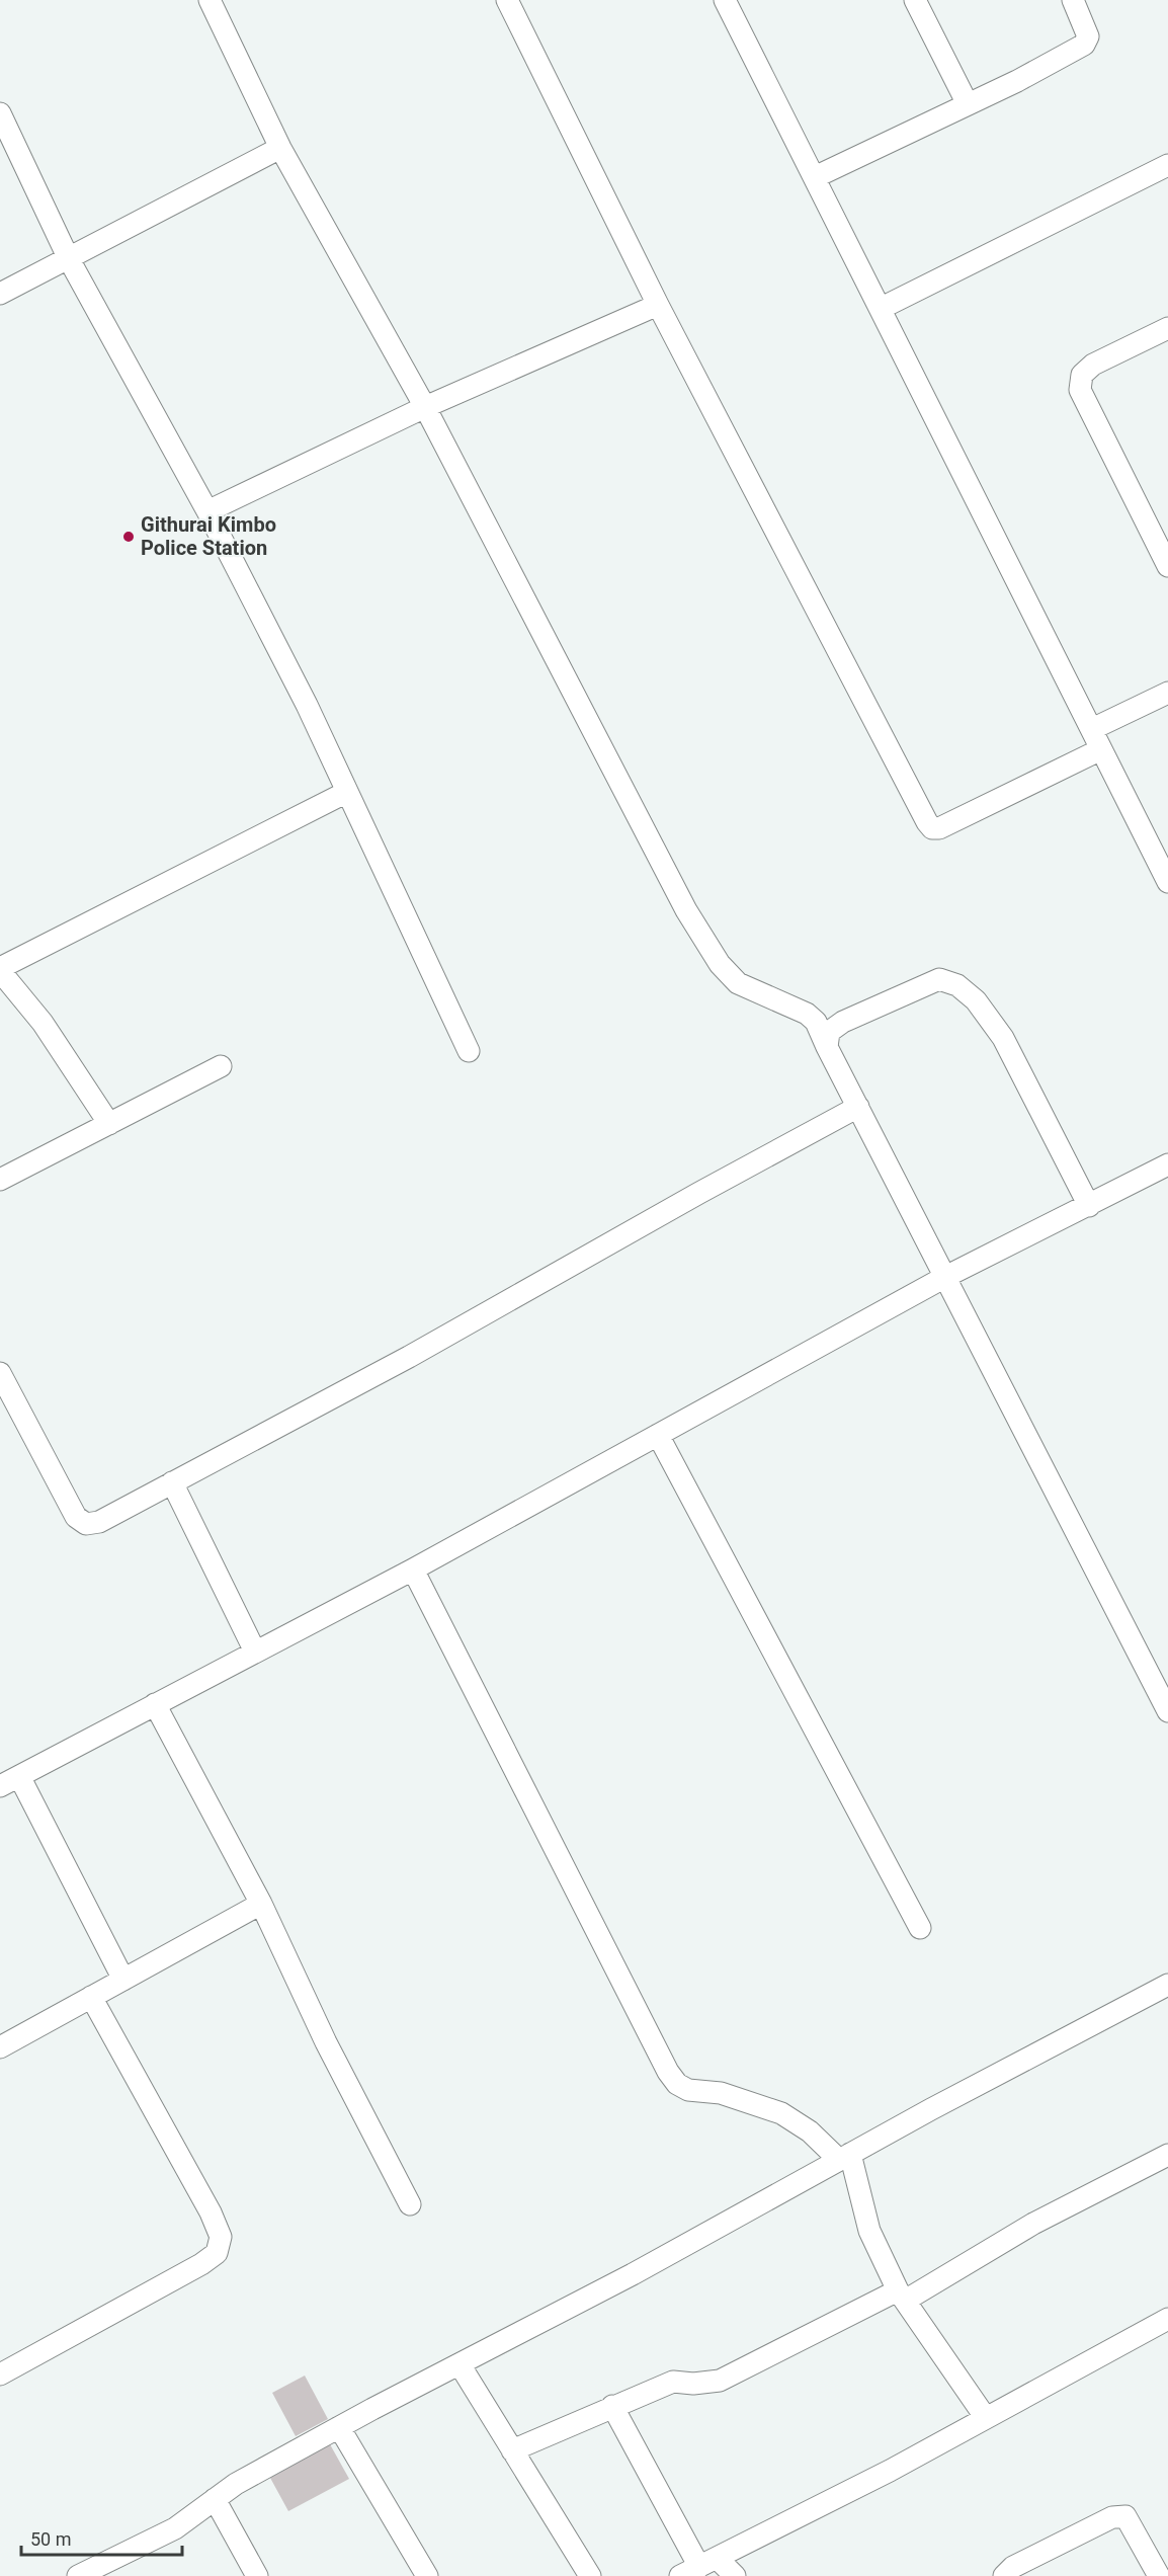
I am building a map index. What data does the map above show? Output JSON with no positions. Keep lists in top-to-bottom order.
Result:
{
  "places": ["Githurai Kimbo Police Station"],
  "scale_bar": "50 m"
}
